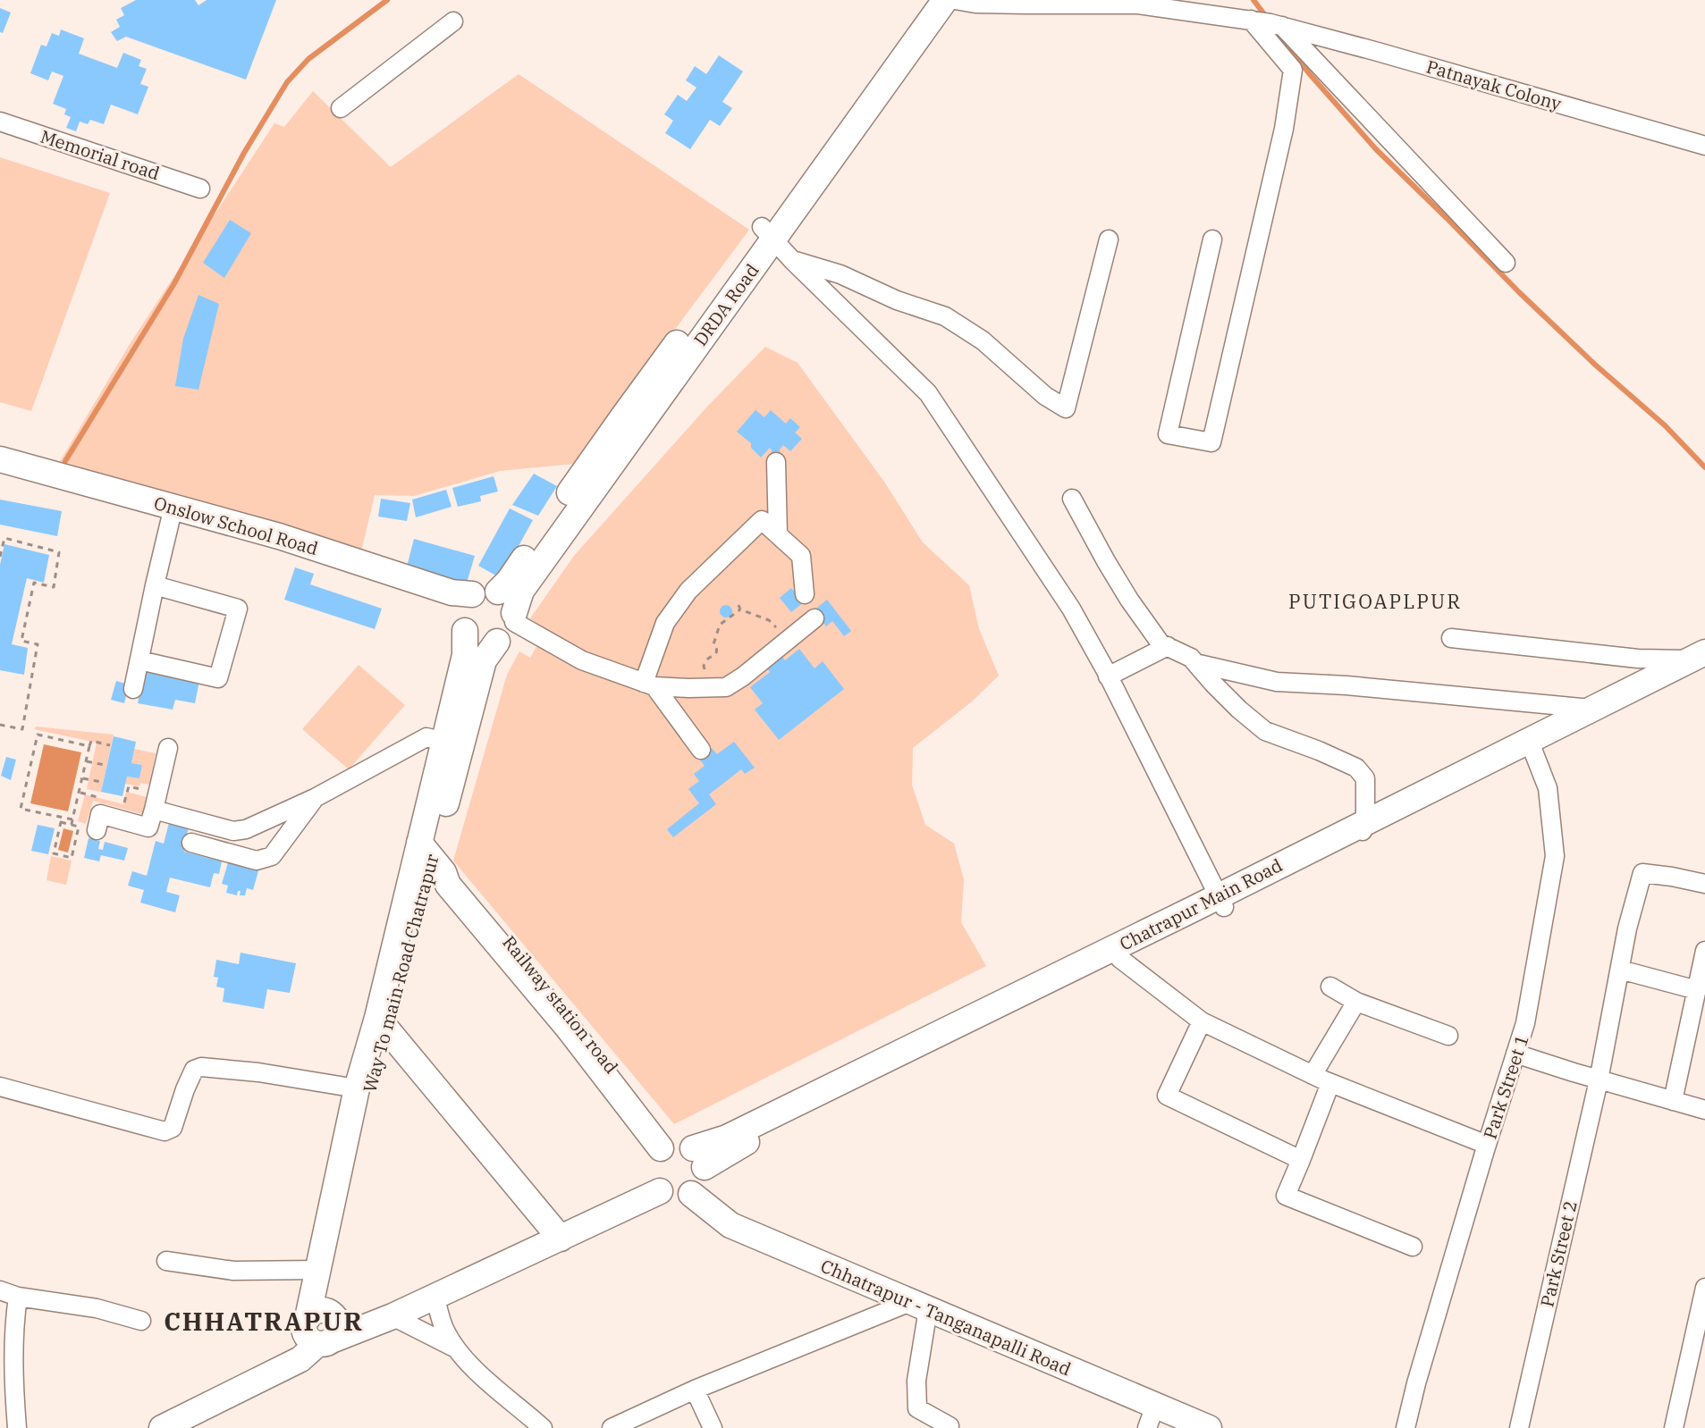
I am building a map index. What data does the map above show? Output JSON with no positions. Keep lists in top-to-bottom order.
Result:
{
  "streets": {
    "main road": [
      "DRDA Road",
      "Onslow School Road",
      "Chatrapur Main Road",
      "Way To main Road Chatrapur",
      "Railway station road",
      "Chhatrapur - Tanganapalli Road"
    ],
    "street": [
      "Patnayak Colony",
      "Memorial road",
      "Park Street 1",
      "Park Street 2"
    ]
  },
  "crossings": [
    ["DRDA Road", "Onslow School Road"],
    ["DRDA Road", "Way To main Road Chatrapur"],
    ["Onslow School Road", "Way To main Road Chatrapur"],
    ["Chatrapur Main Road", "Railway station road"],
    ["Chatrapur Main Road", "Park Street 1"],
    ["Chatrapur Main Road", "Chhatrapur - Tanganapalli Road"],
    ["Way To main Road Chatrapur", "Railway station road"],
    ["Railway station road", "Chhatrapur - Tanganapalli Road"]
  ],
  "districts": ["PUTIGOAPLPUR", "CHHATRAPUR"]
}
